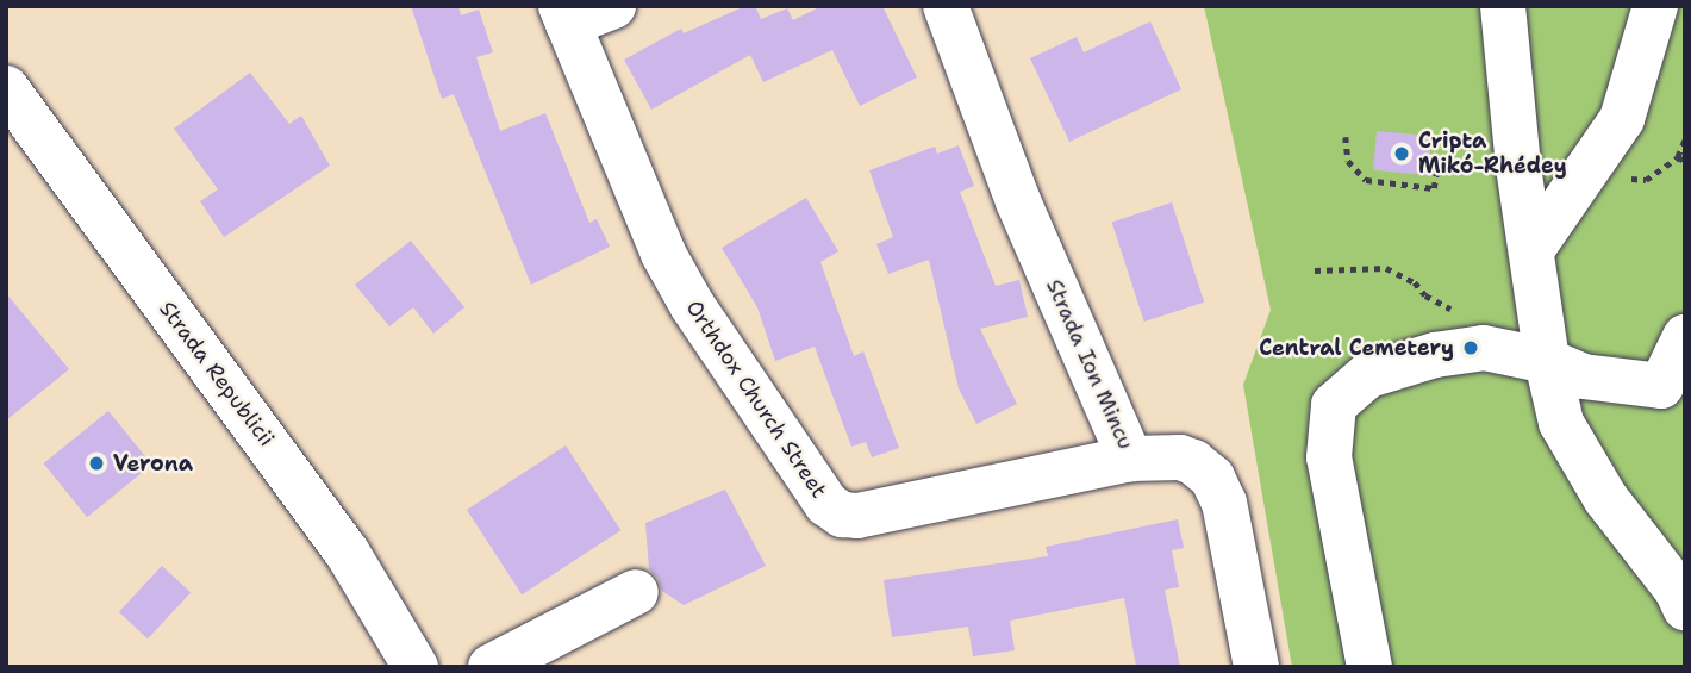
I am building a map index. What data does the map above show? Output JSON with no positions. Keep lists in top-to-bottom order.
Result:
{
  "streets": {
    "street": ["Strada Ion Mincu", "Strada Republicii", "Orthdox Church Street"]
  },
  "crossings": [
    ["Strada Ion Mincu", "Orthdox Church Street"]
  ],
  "places": ["Cripta Mikó-Rhédey", "Central Cemetery", "Verona"]
}
